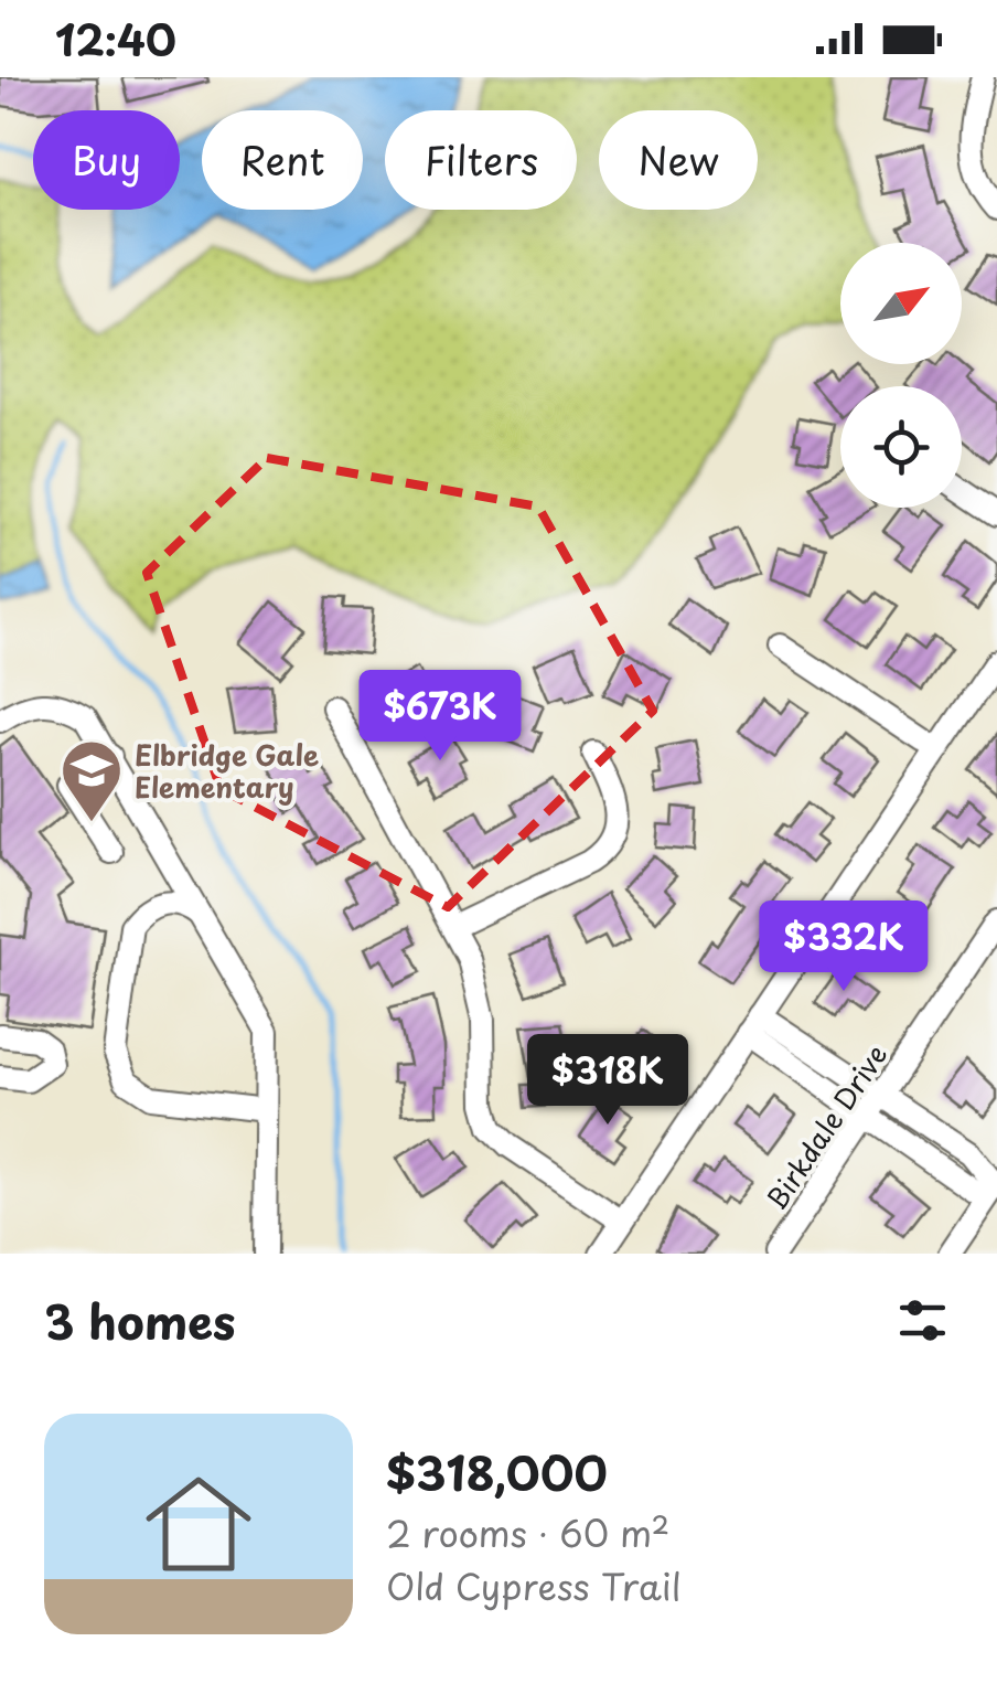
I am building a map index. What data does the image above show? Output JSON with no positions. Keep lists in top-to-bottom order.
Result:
{
  "streets": {
    "street": ["Birkdale Drive"]
  },
  "places": {
    "school or university": ["Elbridge Gale Elementary"]
  },
  "north": "top right",
  "page": {
    "status": "12:40",
    "chip": [
      "Buy",
      "Rent",
      "Filters",
      "New"
    ],
    "price": ["$673K", "$332K", "$318K"],
    "heading": "3 homes",
    "list": [
      {
        "name": "$318,000",
        "note": "2 rooms · 60 m² · Old Cypress Trail"
      }
    ]
  }
}
